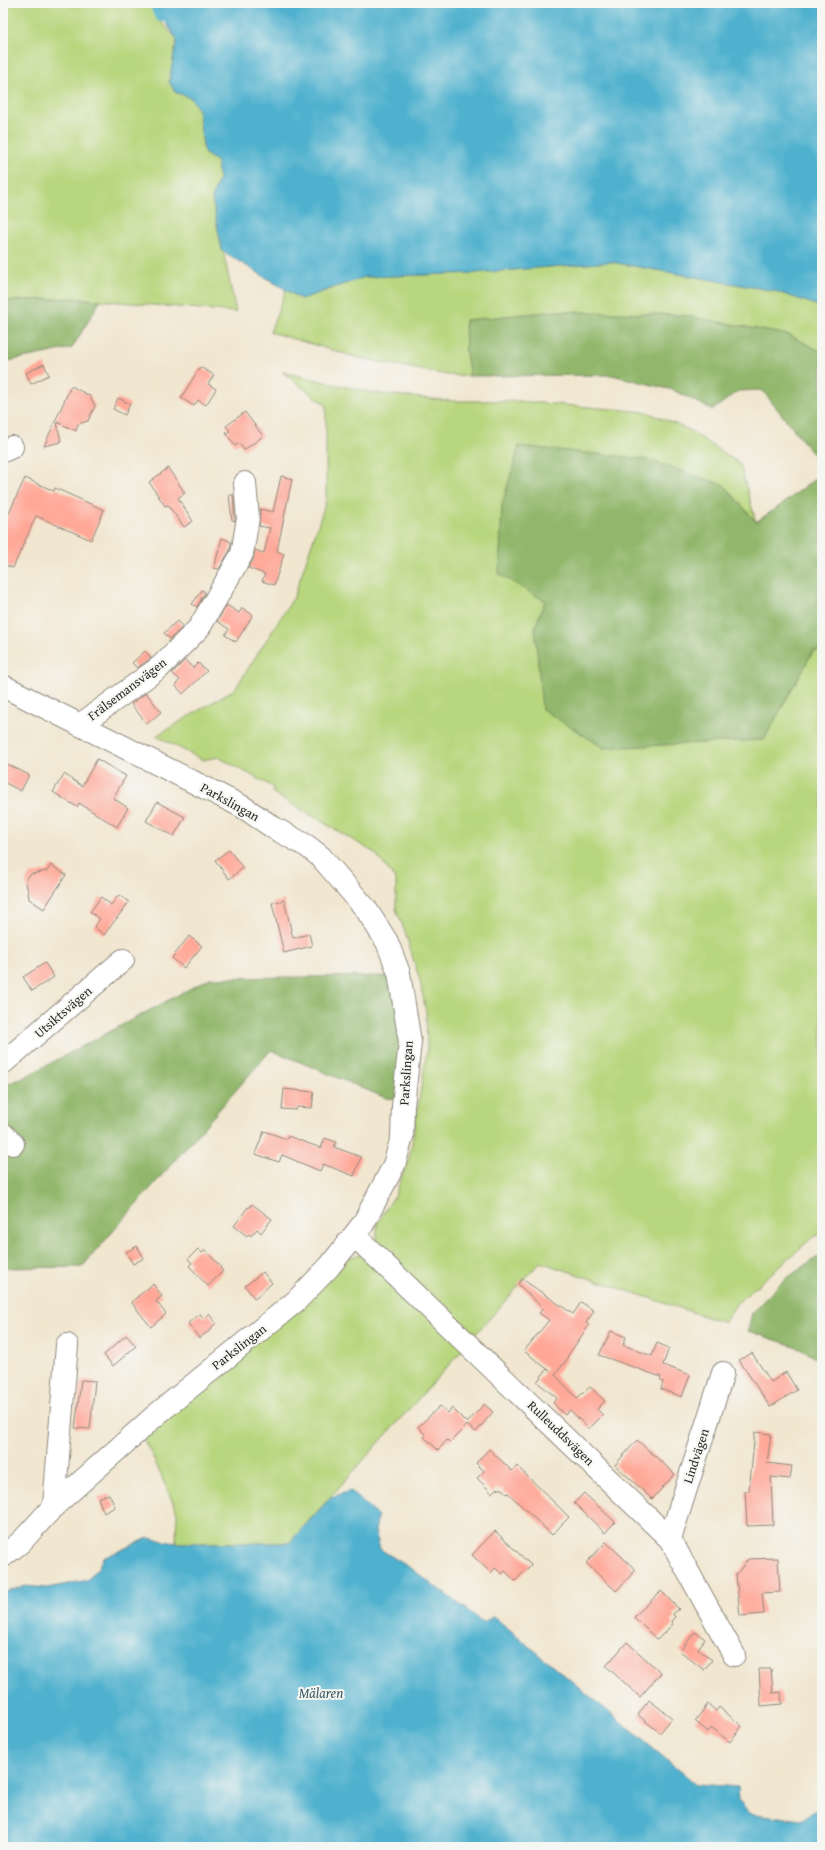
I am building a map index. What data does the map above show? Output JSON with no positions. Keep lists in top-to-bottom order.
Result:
{
  "streets": {
    "street": [
      "Frälsemansvägen",
      "Parkslingan",
      "Utsiktsvägen",
      "Rulleuddsvägen",
      "Lindvägen"
    ]
  },
  "crossings": [
    ["Frälsemansvägen", "Parkslingan"],
    ["Parkslingan", "Rulleuddsvägen"],
    ["Rulleuddsvägen", "Lindvägen"]
  ],
  "water": ["Mälaren"]
}
